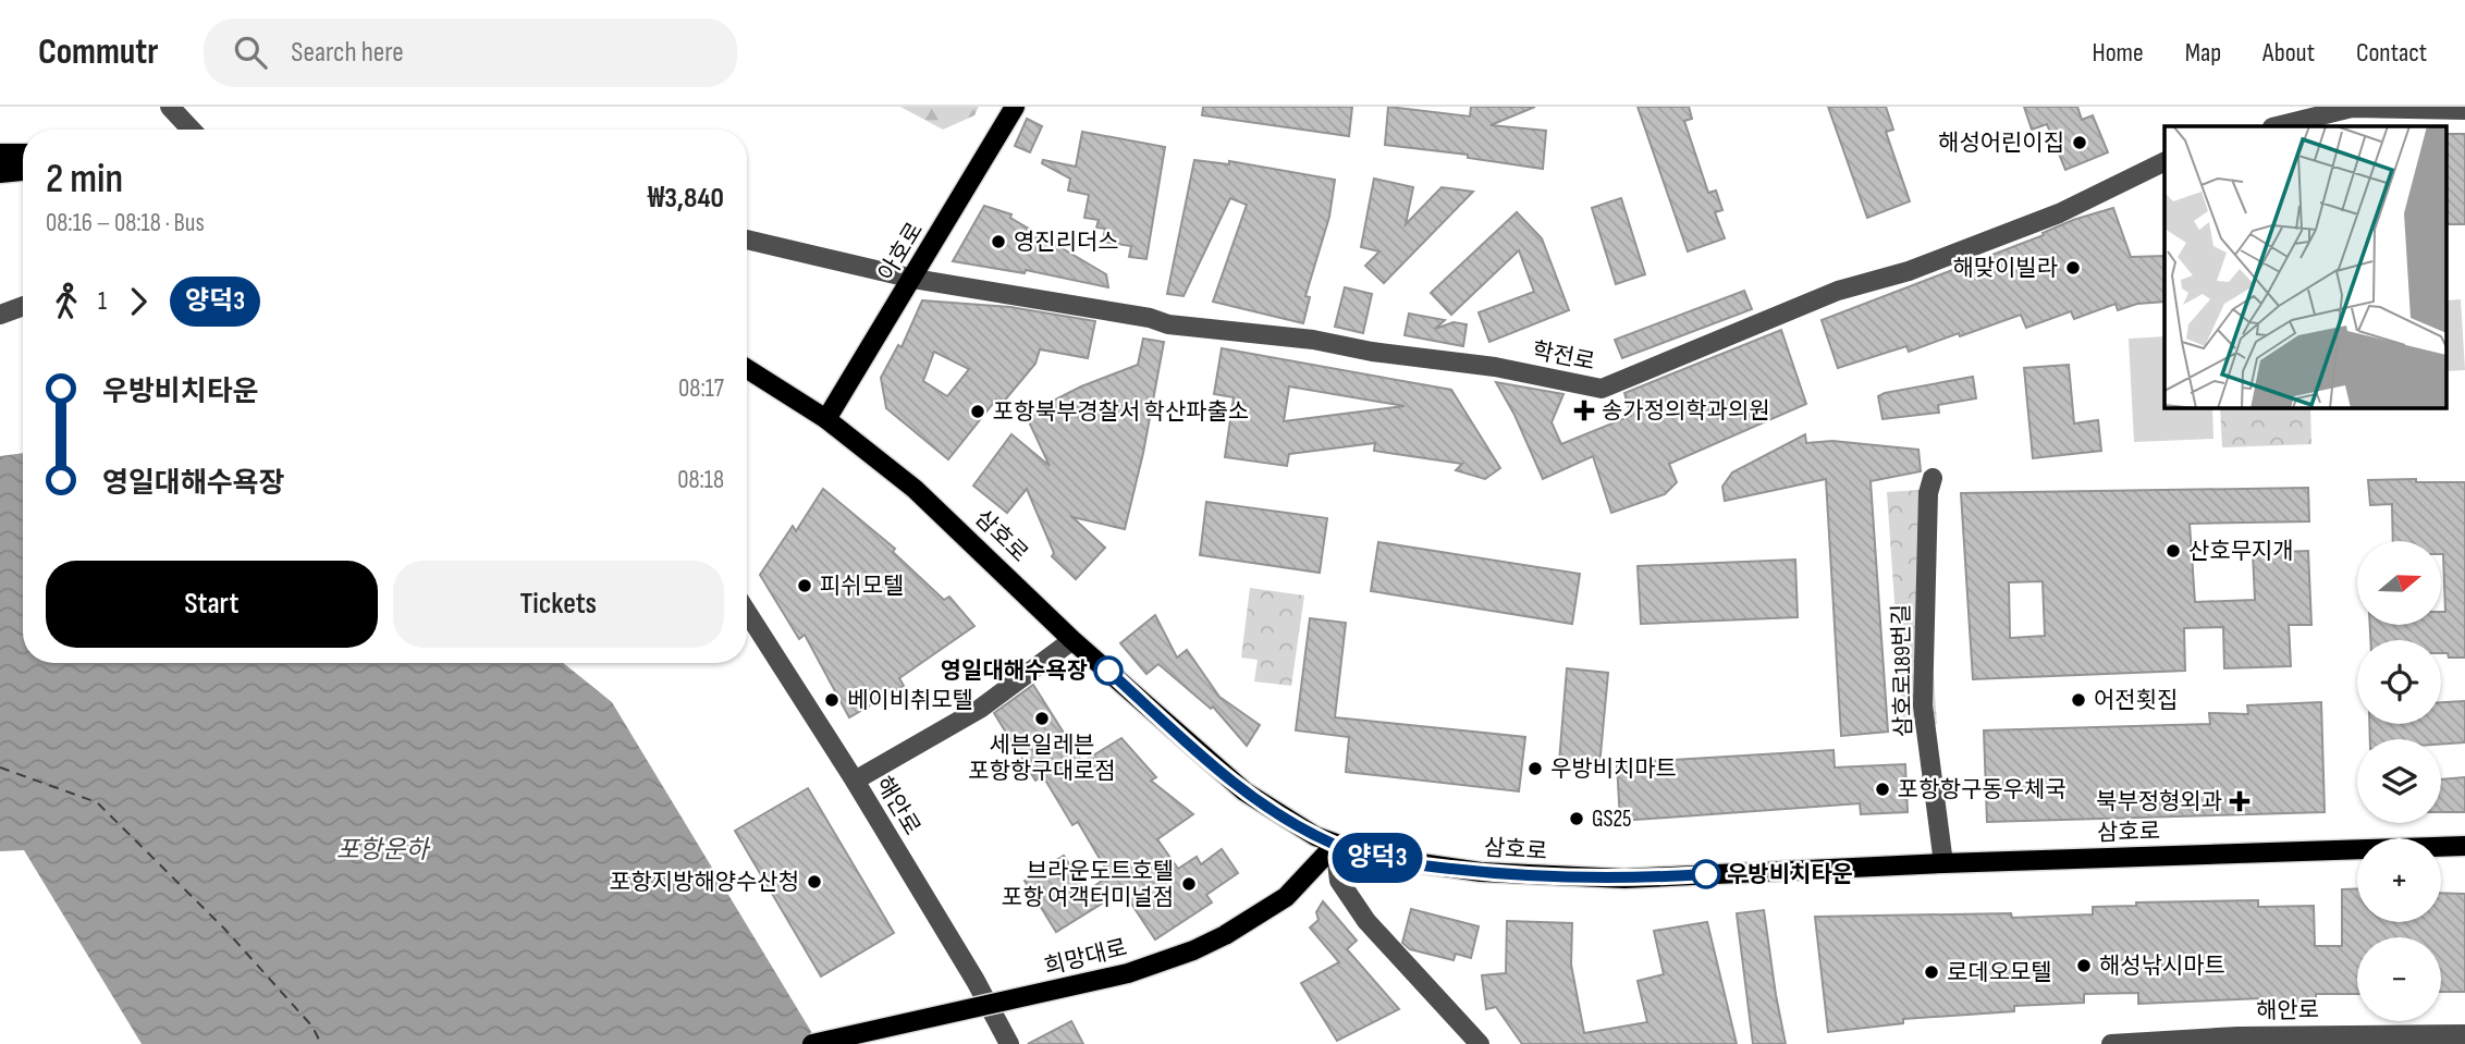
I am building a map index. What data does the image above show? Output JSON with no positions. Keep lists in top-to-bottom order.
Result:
{
  "streets": {
    "main road": ["아호로", "삼호로", "희망대로"],
    "street": ["학전로", "삼호로189번길", "해안로"]
  },
  "crossings": [
    ["아호로", "학전로"],
    ["아호로", "삼호로"],
    ["삼호로", "삼호로189번길"],
    ["삼호로", "희망대로"]
  ],
  "water": ["포항운하"],
  "places": {
    "other": [
      "해성어린이집",
      "영진리더스",
      "해맞이빌라",
      "포항북부경찰서 학산파출소",
      "산호무지개",
      "피쉬모텔",
      "영일대해수욕장",
      "베이비취모텔",
      "어전횟집",
      "세븐일레븐 포항항구대로점",
      "우방비치마트",
      "포항항구동우체국",
      "GS25",
      "우방비치타운",
      "포항지방해양수산청",
      "브라운도트호텔 포항 여객터미널점",
      "해성낚시마트",
      "로데오모텔"
    ],
    "health": ["송가정의학과의원", "북부정형외과"]
  },
  "lines": ["bus line 양덕3"],
  "north": "right",
  "page": {
    "header": "Commutr",
    "search": "Search here",
    "nav": [
      "Home",
      "Map",
      "About",
      "Contact"
    ],
    "on_map": "양덕3",
    "heading": ["2 min", "08:16 – 08:18 · Bus", "₩3,840"],
    "legs": ["1", "양덕3"],
    "list": [
      {
        "name": "우방비치타운",
        "value": "08:17"
      },
      {
        "name": "영일대해수욕장",
        "value": "08:18"
      }
    ],
    "map_buttons": ["+", "−"],
    "buttons": ["Start", "Tickets"]
  }
}
